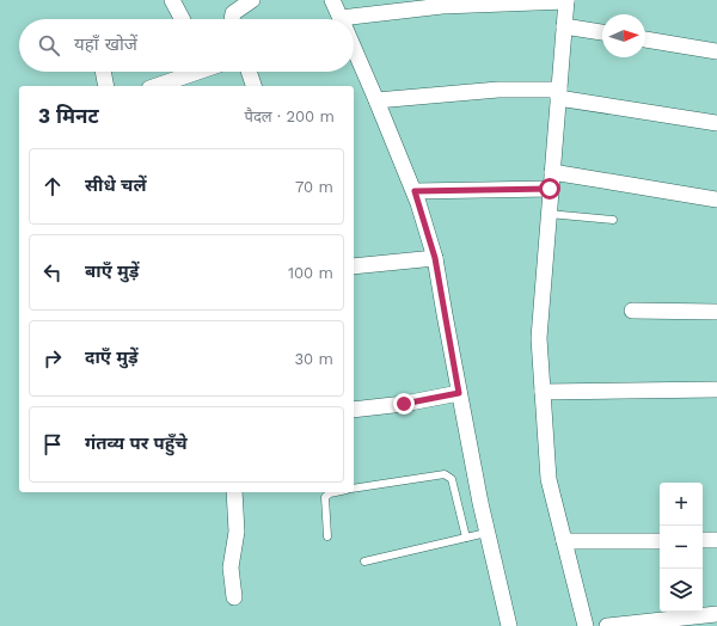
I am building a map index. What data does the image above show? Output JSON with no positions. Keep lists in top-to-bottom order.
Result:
{
  "north": "right",
  "page": {
    "search": "यहाँ खोजें",
    "heading": ["3 मिनट", "पैदल · 200 m"],
    "list": [
      ["सीधे चलें", "70 m"],
      ["बाएँ मुड़ें", "100 m"],
      ["दाएँ मुड़ें", "30 m"],
      "गंतव्य पर पहुँचे"
    ],
    "map_buttons": ["+", "−"]
  }
}
